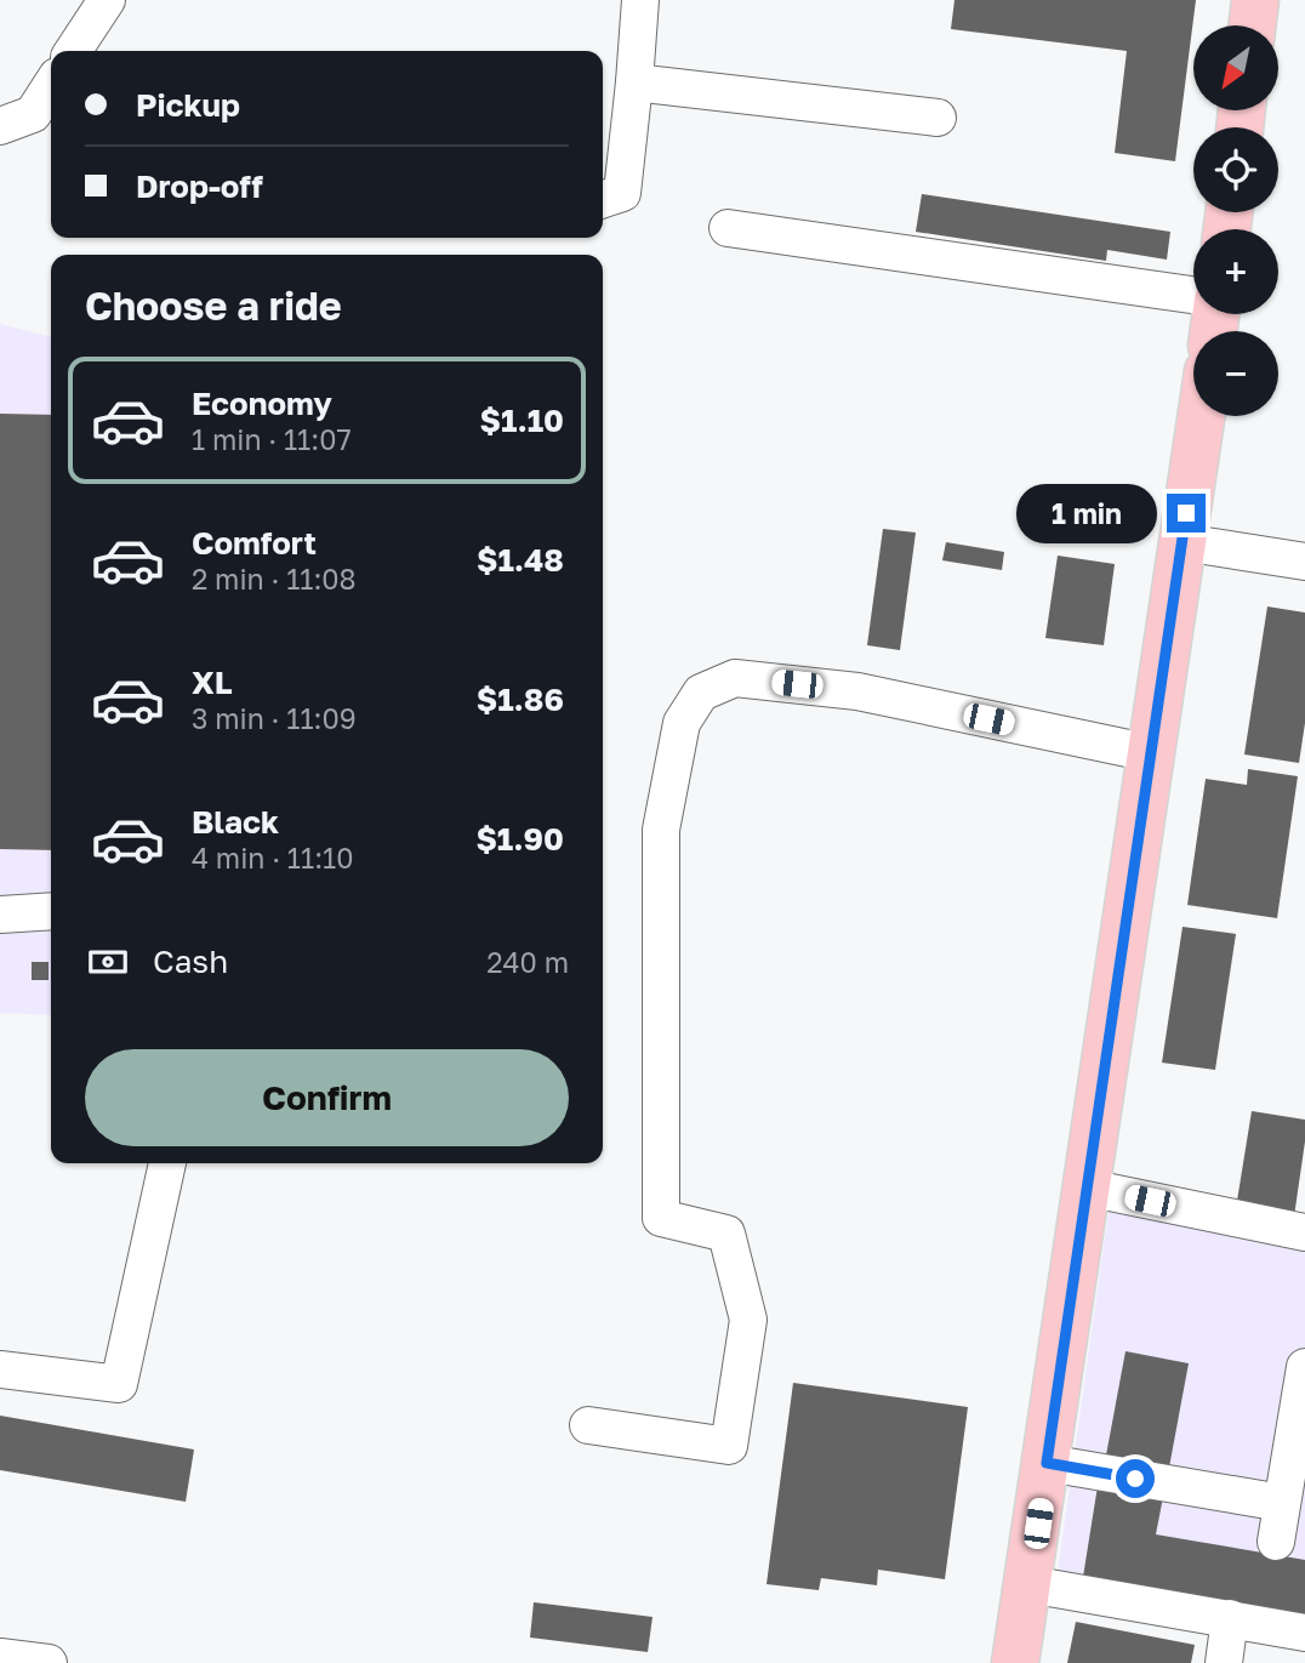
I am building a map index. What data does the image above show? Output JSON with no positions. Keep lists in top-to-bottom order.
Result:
{
  "north": "bottom left",
  "page": {
    "map_buttons": ["+", "−"],
    "banner": ["Pickup", "Drop-off"],
    "heading": "Choose a ride",
    "list": [
      {
        "name": "Economy",
        "note": "1 min · 11:07",
        "value": "$1.10"
      },
      {
        "name": "Comfort",
        "note": "2 min · 11:08",
        "value": "$1.48"
      },
      {
        "name": "XL",
        "note": "3 min · 11:09",
        "value": "$1.86"
      },
      {
        "name": "Black",
        "note": "4 min · 11:10",
        "value": "$1.90"
      }
    ],
    "bubble": "1 min",
    "pay": ["Cash", "240 m"],
    "buttons": "Confirm"
  }
}
